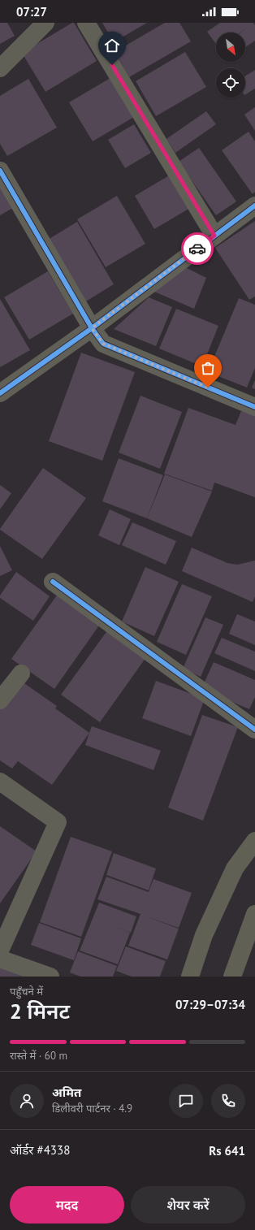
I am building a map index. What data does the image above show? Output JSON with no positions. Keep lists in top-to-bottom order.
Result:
{
  "north": "bottom right",
  "page": {
    "status": "07:27",
    "heading": ["2 मिनट", "पहुँचने में", "07:29–07:34"],
    "panel": [
      "अमित",
      "डिलीवरी पार्टनर · 4.9",
      "ऑर्डर #4338",
      "Rs 641"
    ],
    "bar": "रास्ते में · 60 m",
    "buttons": ["मदद", "शेयर करें"]
  }
}
